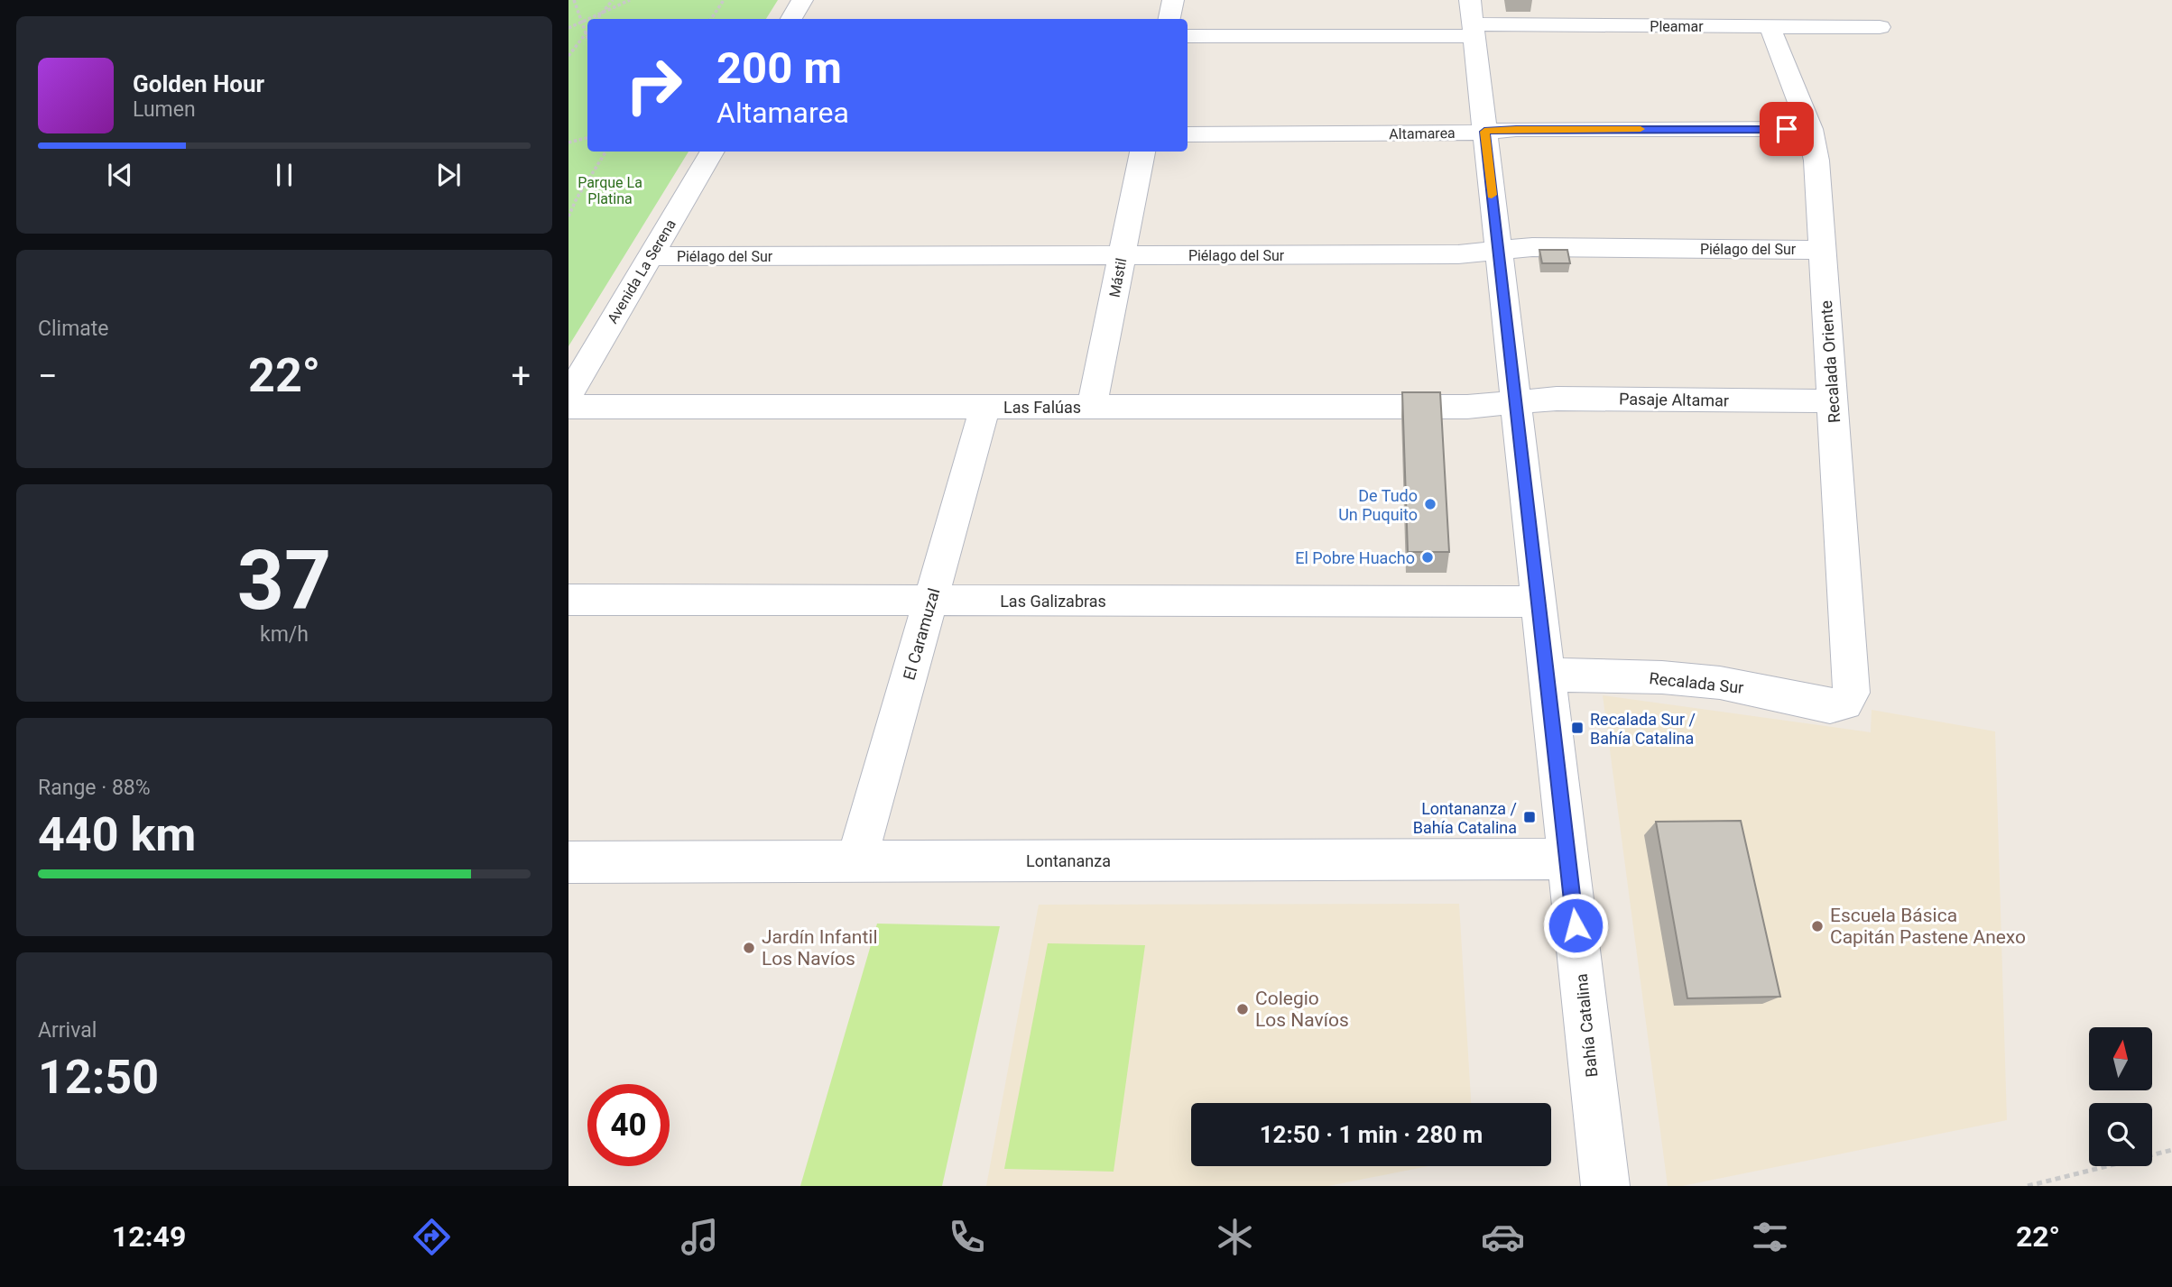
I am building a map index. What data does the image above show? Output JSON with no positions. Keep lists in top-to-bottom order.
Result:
{
  "streets": {
    "street": [
      "Pleamar",
      "Altamarea",
      "Piélago del Sur",
      "Avenida La Serena",
      "Mástil",
      "Recalada Oriente",
      "Pasaje Altamar",
      "Las Falúas",
      "Las Galizabras",
      "El Caramuzal",
      "Recalada Sur",
      "Lontananza",
      "Bahía Catalina"
    ]
  },
  "crossings": [
    ["Pleamar", "Recalada Oriente"],
    ["Pleamar", "Bahía Catalina"],
    ["Altamarea", "Recalada Oriente"],
    ["Altamarea", "Bahía Catalina"],
    ["Piélago del Sur", "Avenida La Serena"],
    ["Piélago del Sur", "Mástil"],
    ["Piélago del Sur", "Recalada Oriente"],
    ["Piélago del Sur", "Bahía Catalina"],
    ["Mástil", "Las Falúas"],
    ["Recalada Oriente", "Pasaje Altamar"],
    ["Recalada Oriente", "Recalada Sur"],
    ["Pasaje Altamar", "Las Falúas"],
    ["Pasaje Altamar", "Bahía Catalina"],
    ["Las Falúas", "El Caramuzal"],
    ["Las Falúas", "Bahía Catalina"],
    ["Las Galizabras", "El Caramuzal"],
    ["Las Galizabras", "Bahía Catalina"],
    ["El Caramuzal", "Lontananza"],
    ["Recalada Sur", "Bahía Catalina"],
    ["Lontananza", "Bahía Catalina"]
  ],
  "parks": ["Parque La Platina"],
  "places": {
    "other": [
      "De Tudo Un Puquito",
      "El Pobre Huacho",
      "Escuela Básica Capitán Pastene Anexo",
      "Jardín Infantil Los Navíos",
      "Colegio Los Navíos"
    ],
    "transit": ["Recalada Sur / Bahía Catalina", "Lontananza / Bahía Catalina"]
  },
  "north": "top",
  "page": {
    "turn": ["200 m", "Altamarea"],
    "song": ["Golden Hour", "Lumen"],
    "tile": [
      "Climate",
      ["37", "km/h"],
      ["Range · 88%", "440 km"],
      ["Arrival", "12:50"]
    ],
    "heat": ["−", "22°", "+"],
    "limit": "40",
    "trip": "12:50 · 1 min · 280 m",
    "tabs": ["12:49", "22°"]
  }
}
